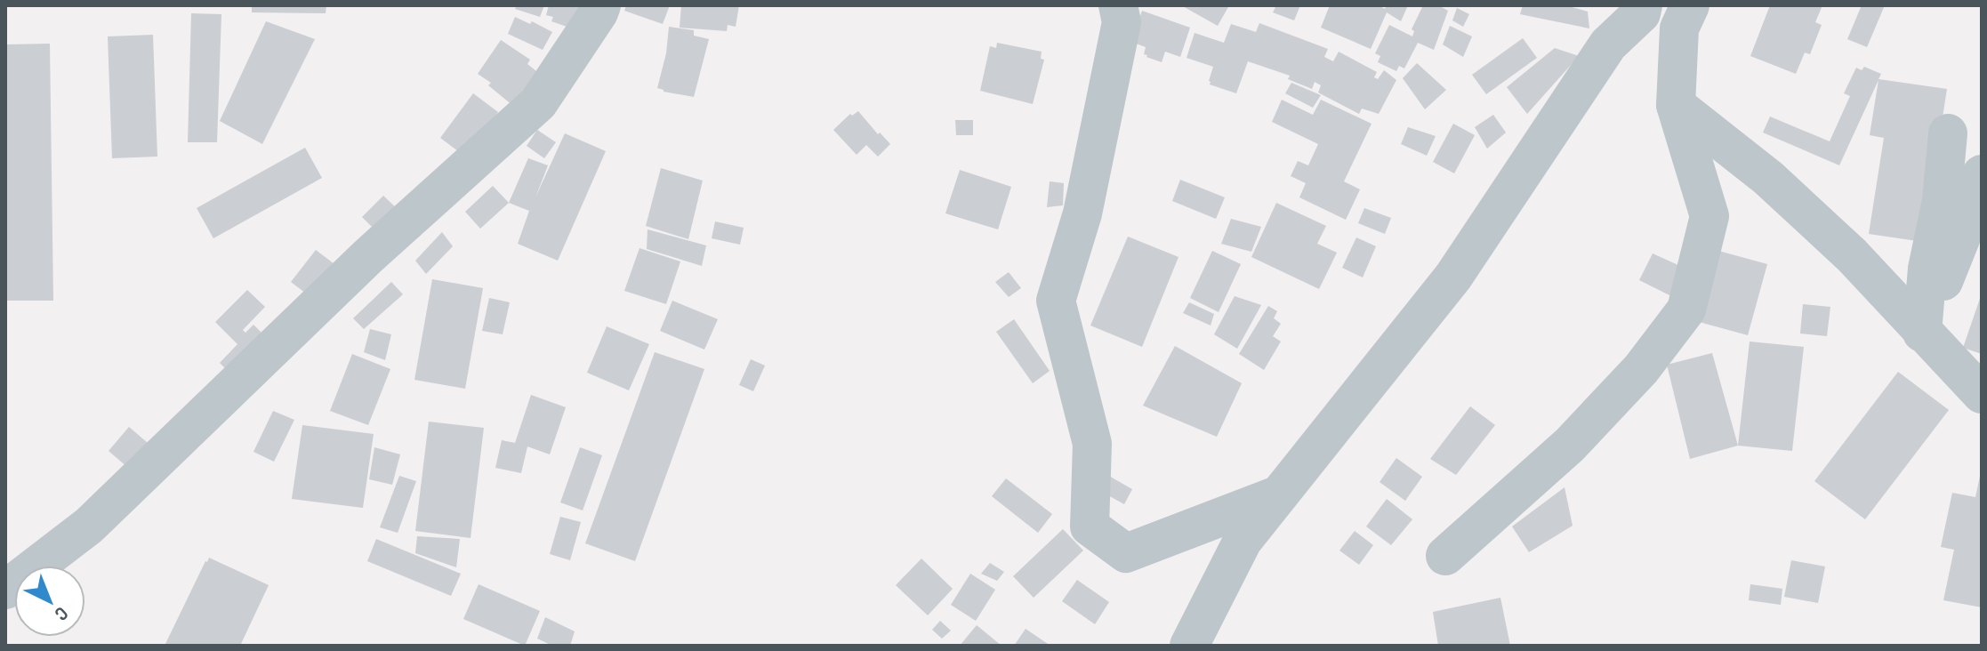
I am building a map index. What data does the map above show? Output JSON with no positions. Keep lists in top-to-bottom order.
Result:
{
  "north": "bottom right"
}
